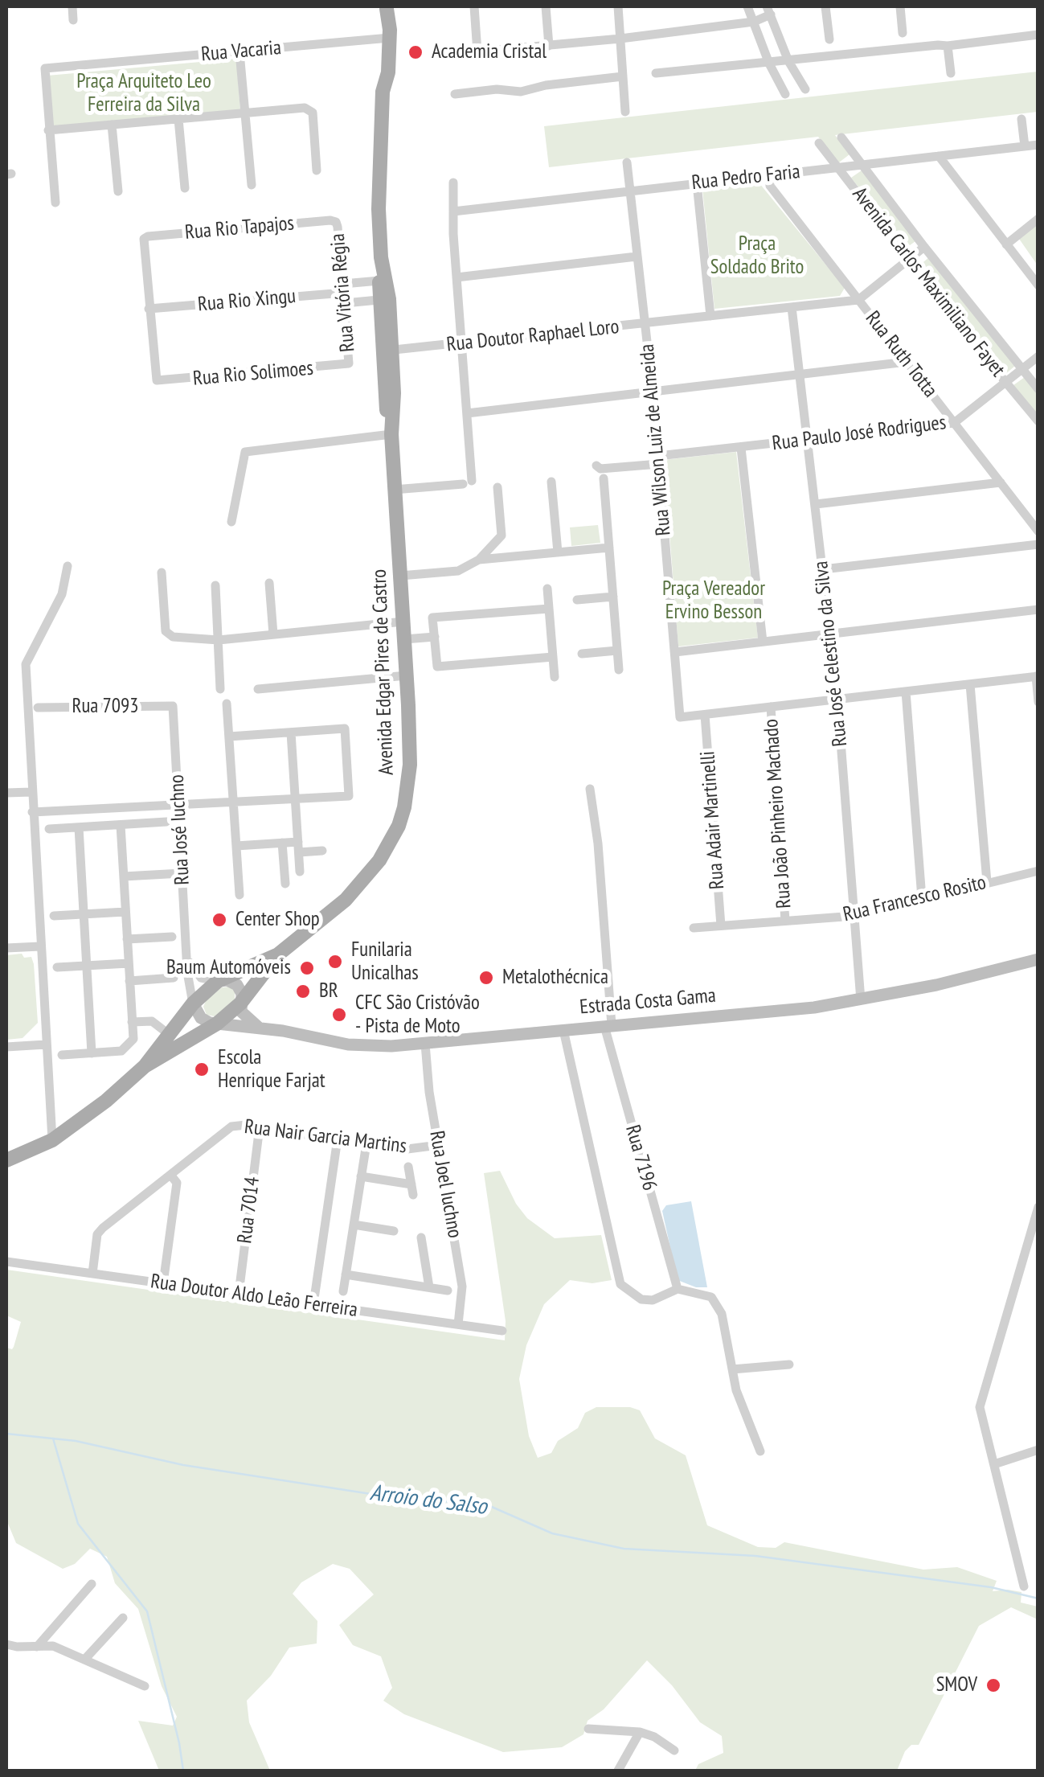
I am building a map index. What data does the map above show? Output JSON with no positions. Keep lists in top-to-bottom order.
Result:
{
  "streets": {
    "main road": ["Avenida Edgar Pires de Castro", "Estrada Costa Gama"],
    "street": [
      "Rua Vacaria",
      "Rua Pedro Faria",
      "Rua Rio Tapajos",
      "Avenida Carlos Maximiliano Fayet",
      "Rua Vitória Régia",
      "Rua Rio Xingu",
      "Rua Doutor Raphael Loro",
      "Rua Ruth Totta",
      "Rua Rio Solimoes",
      "Rua Paulo José Rodrigues",
      "Rua Wilson Luiz de Almeida",
      "Rua José Celestino da Silva",
      "Rua 7093",
      "Rua João Pinheiro Machado",
      "Rua Adair Martinelli",
      "Rua José Iuchno",
      "Rua Francesco Rosito",
      "Rua Nair Garcia Martins",
      "Rua 7196",
      "Rua Joel Iuchno",
      "Rua 7014",
      "Rua Doutor Aldo Leão Ferreira"
    ]
  },
  "crossings": [
    ["Rua Vacaria", "Avenida Edgar Pires de Castro"],
    ["Rua Pedro Faria", "Avenida Carlos Maximiliano Fayet"],
    ["Rua Pedro Faria", "Rua Ruth Totta"],
    ["Rua Pedro Faria", "Rua Wilson Luiz de Almeida"],
    ["Rua Rio Tapajos", "Rua Vitória Régia"],
    ["Rua Rio Tapajos", "Rua Rio Xingu"],
    ["Rua Rio Tapajos", "Rua Rio Solimoes"],
    ["Avenida Carlos Maximiliano Fayet", "Rua Paulo José Rodrigues"],
    ["Rua Vitória Régia", "Rua Rio Xingu"],
    ["Rua Vitória Régia", "Rua Rio Solimoes"],
    ["Rua Rio Xingu", "Rua Rio Solimoes"],
    ["Rua Doutor Raphael Loro", "Rua Ruth Totta"],
    ["Rua Doutor Raphael Loro", "Rua Wilson Luiz de Almeida"],
    ["Rua Doutor Raphael Loro", "Rua José Celestino da Silva"],
    ["Rua Doutor Raphael Loro", "Avenida Edgar Pires de Castro"],
    ["Rua Ruth Totta", "Rua Paulo José Rodrigues"],
    ["Rua Paulo José Rodrigues", "Rua Wilson Luiz de Almeida"],
    ["Rua Paulo José Rodrigues", "Rua José Celestino da Silva"],
    ["Rua Wilson Luiz de Almeida", "Rua Adair Martinelli"],
    ["Rua José Celestino da Silva", "Rua Francesco Rosito"],
    ["Rua José Celestino da Silva", "Estrada Costa Gama"],
    ["Avenida Edgar Pires de Castro", "Rua José Iuchno"],
    ["Avenida Edgar Pires de Castro", "Estrada Costa Gama"],
    ["Rua 7093", "Rua José Iuchno"],
    ["Rua João Pinheiro Machado", "Rua Francesco Rosito"],
    ["Rua Adair Martinelli", "Rua Francesco Rosito"],
    ["Rua José Iuchno", "Estrada Costa Gama"],
    ["Estrada Costa Gama", "Rua 7196"],
    ["Estrada Costa Gama", "Rua Joel Iuchno"],
    ["Rua Nair Garcia Martins", "Rua Joel Iuchno"],
    ["Rua Nair Garcia Martins", "Rua 7014"],
    ["Rua Nair Garcia Martins", "Rua Doutor Aldo Leão Ferreira"],
    ["Rua Joel Iuchno", "Rua Doutor Aldo Leão Ferreira"],
    ["Rua 7014", "Rua Doutor Aldo Leão Ferreira"]
  ],
  "water": ["Arroio do Salso"],
  "parks": ["Praça Arquiteto Leo Ferreira da Silva", "Praça Soldado Brito", "Praça Vereador Ervino Besson"],
  "places": [
    "Academia Cristal",
    "Center Shop",
    "Funilaria Unicalhas",
    "Baum Automóveis",
    "Metalothécnica",
    "BR",
    "CFC São Cristóvão - Pista de Moto",
    "Escola Henrique Farjat",
    "SMOV"
  ]
}
